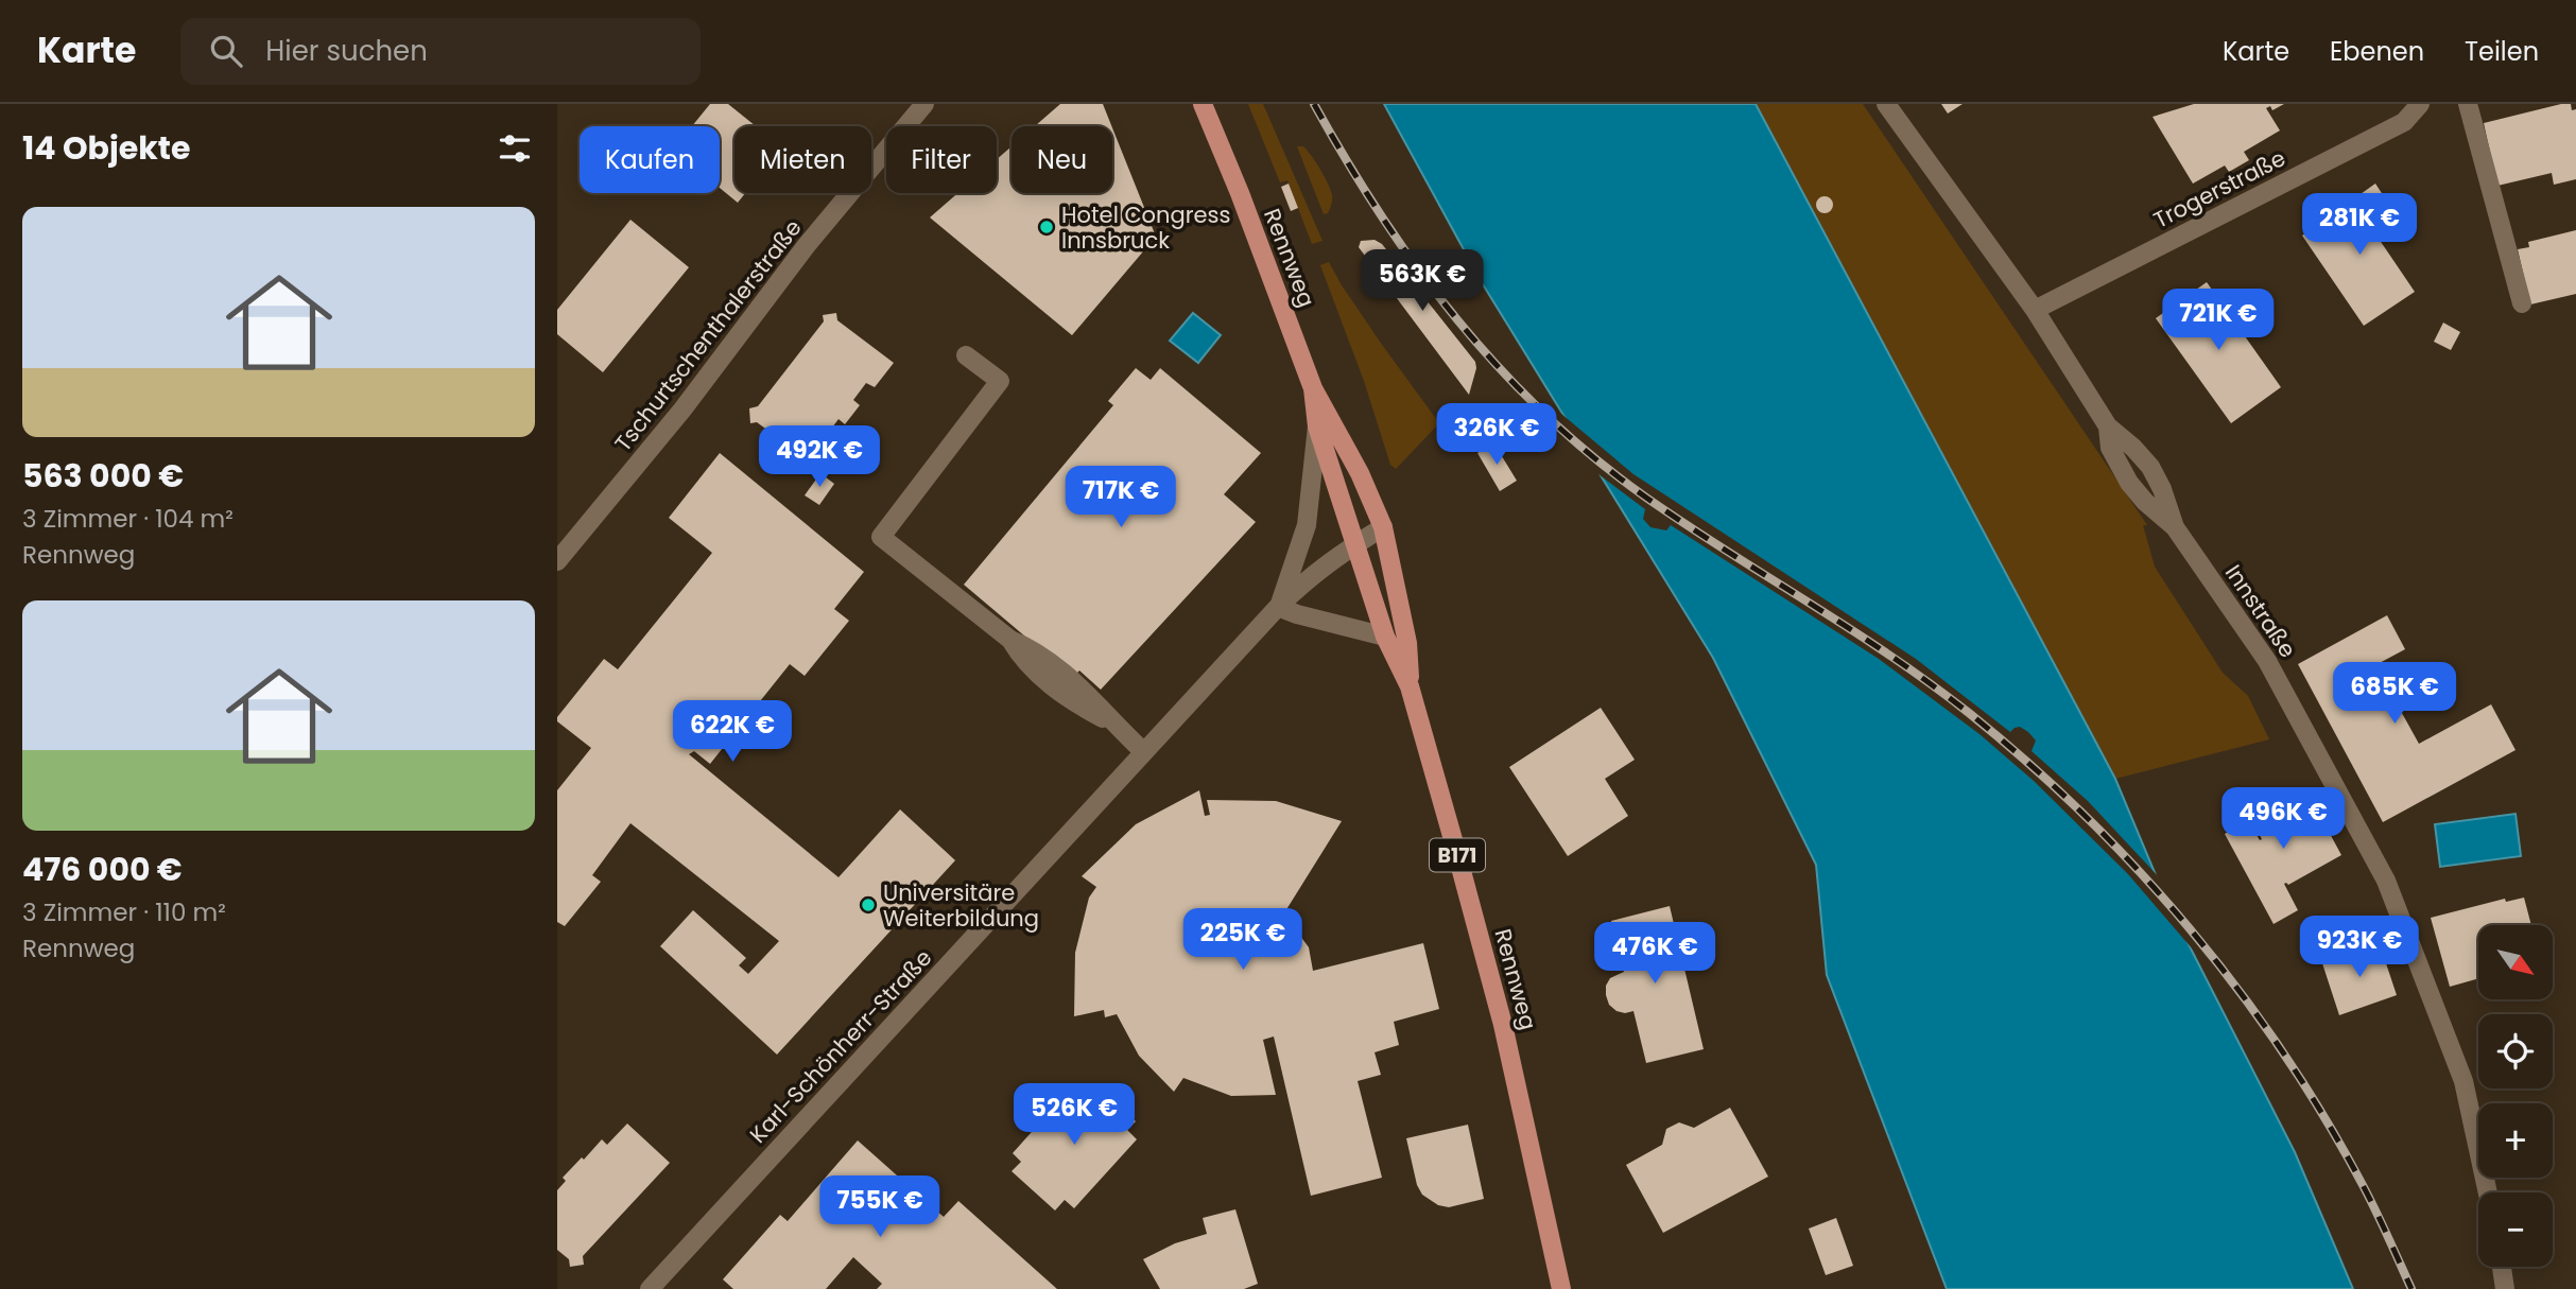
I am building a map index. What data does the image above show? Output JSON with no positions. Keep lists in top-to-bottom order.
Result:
{
  "streets": {
    "main road": ["Rennweg", "B171"],
    "street": [
      "Trogerstraße",
      "Tschurtschenthalerstraße",
      "Innstraße",
      "Karl-Schönherr-Straße"
    ]
  },
  "crossings": [
    ["Trogerstraße", "Innstraße"],
    ["Rennweg", "Karl-Schönherr-Straße"]
  ],
  "places": ["Hotel Congress Innsbruck", "Universitäre Weiterbildung"],
  "north": "bottom right",
  "page": {
    "header": "Karte",
    "search": "Hier suchen",
    "nav": ["Karte", "Ebenen", "Teilen"],
    "heading": "14 Objekte",
    "chip": [
      "Kaufen",
      "Mieten",
      "Filter",
      "Neu"
    ],
    "list": [
      {
        "name": "563 000 €",
        "note": "3 Zimmer · 104 m² · Rennweg"
      },
      {
        "name": "476 000 €",
        "note": "3 Zimmer · 110 m² · Rennweg"
      }
    ],
    "price": [
      "281K €",
      "563K €",
      "721K €",
      "326K €",
      "492K €",
      "717K €",
      "685K €",
      "622K €",
      "496K €",
      "225K €",
      "923K €",
      "476K €",
      "526K €",
      "755K €"
    ],
    "map_buttons": ["+", "−"]
  }
}
